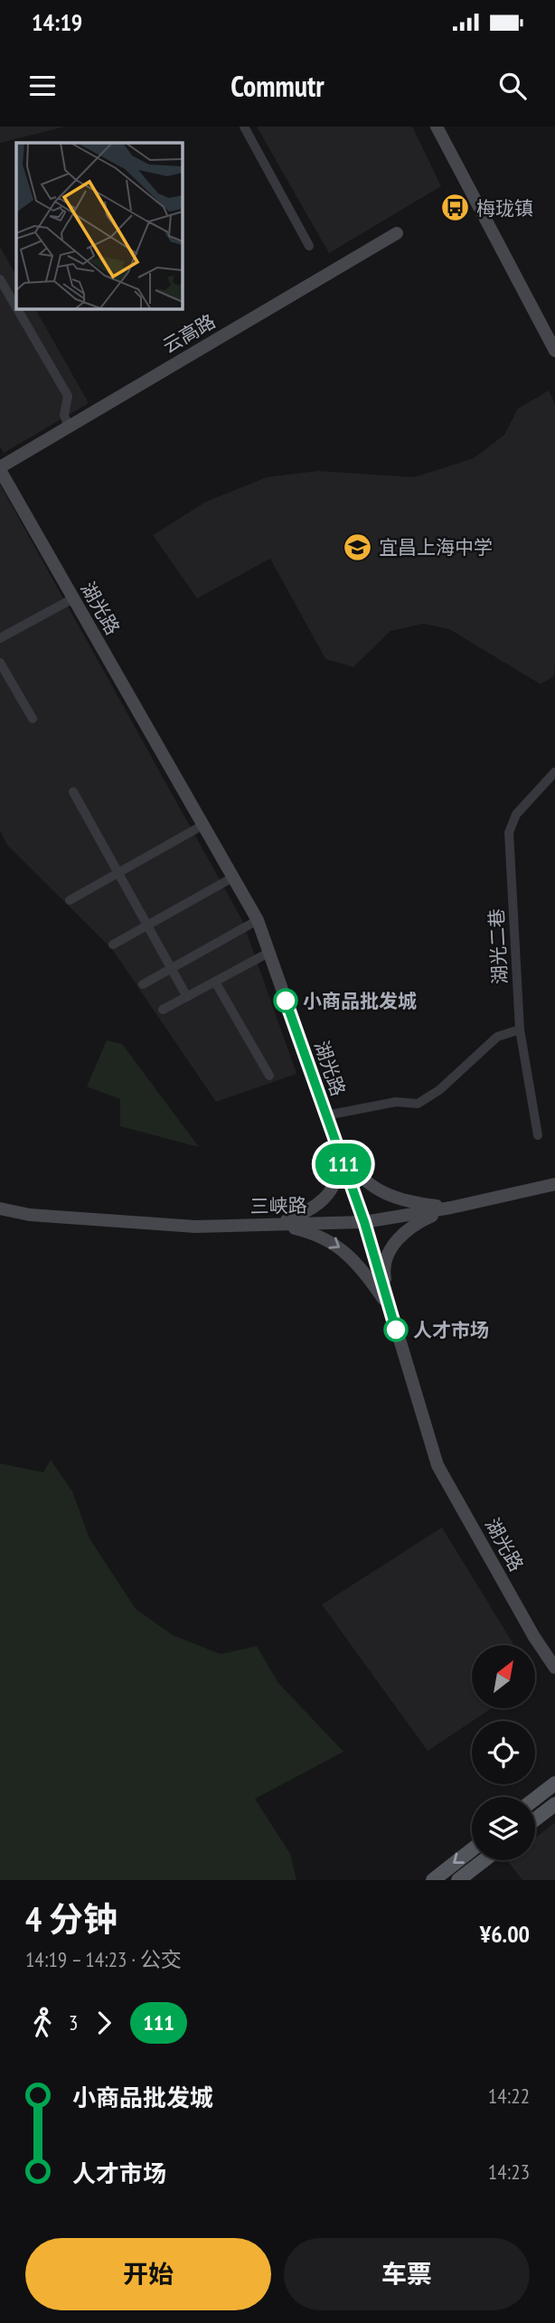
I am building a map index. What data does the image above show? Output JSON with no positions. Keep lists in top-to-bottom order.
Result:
{
  "streets": {
    "main road": ["云高路", "湖光路", "三峡路"],
    "street": ["湖光二巷"]
  },
  "crossings": [
    ["云高路", "湖光路"],
    ["湖光路", "三峡路"]
  ],
  "places": {
    "bus stop": ["梅珑镇"],
    "school or university": ["宜昌上海中学"],
    "other": ["小商品批发城", "人才市场"]
  },
  "lines": ["bus line 111"],
  "north": "top right",
  "page": {
    "status": "14:19",
    "header": "Commutr",
    "on_map": "111",
    "heading": ["4 分钟", "14:19 – 14:23 · 公交", "¥6.00"],
    "legs": ["3", "111"],
    "list": [
      {
        "name": "小商品批发城",
        "value": "14:22"
      },
      {
        "name": "人才市场",
        "value": "14:23"
      }
    ],
    "buttons": ["开始", "车票"]
  }
}
